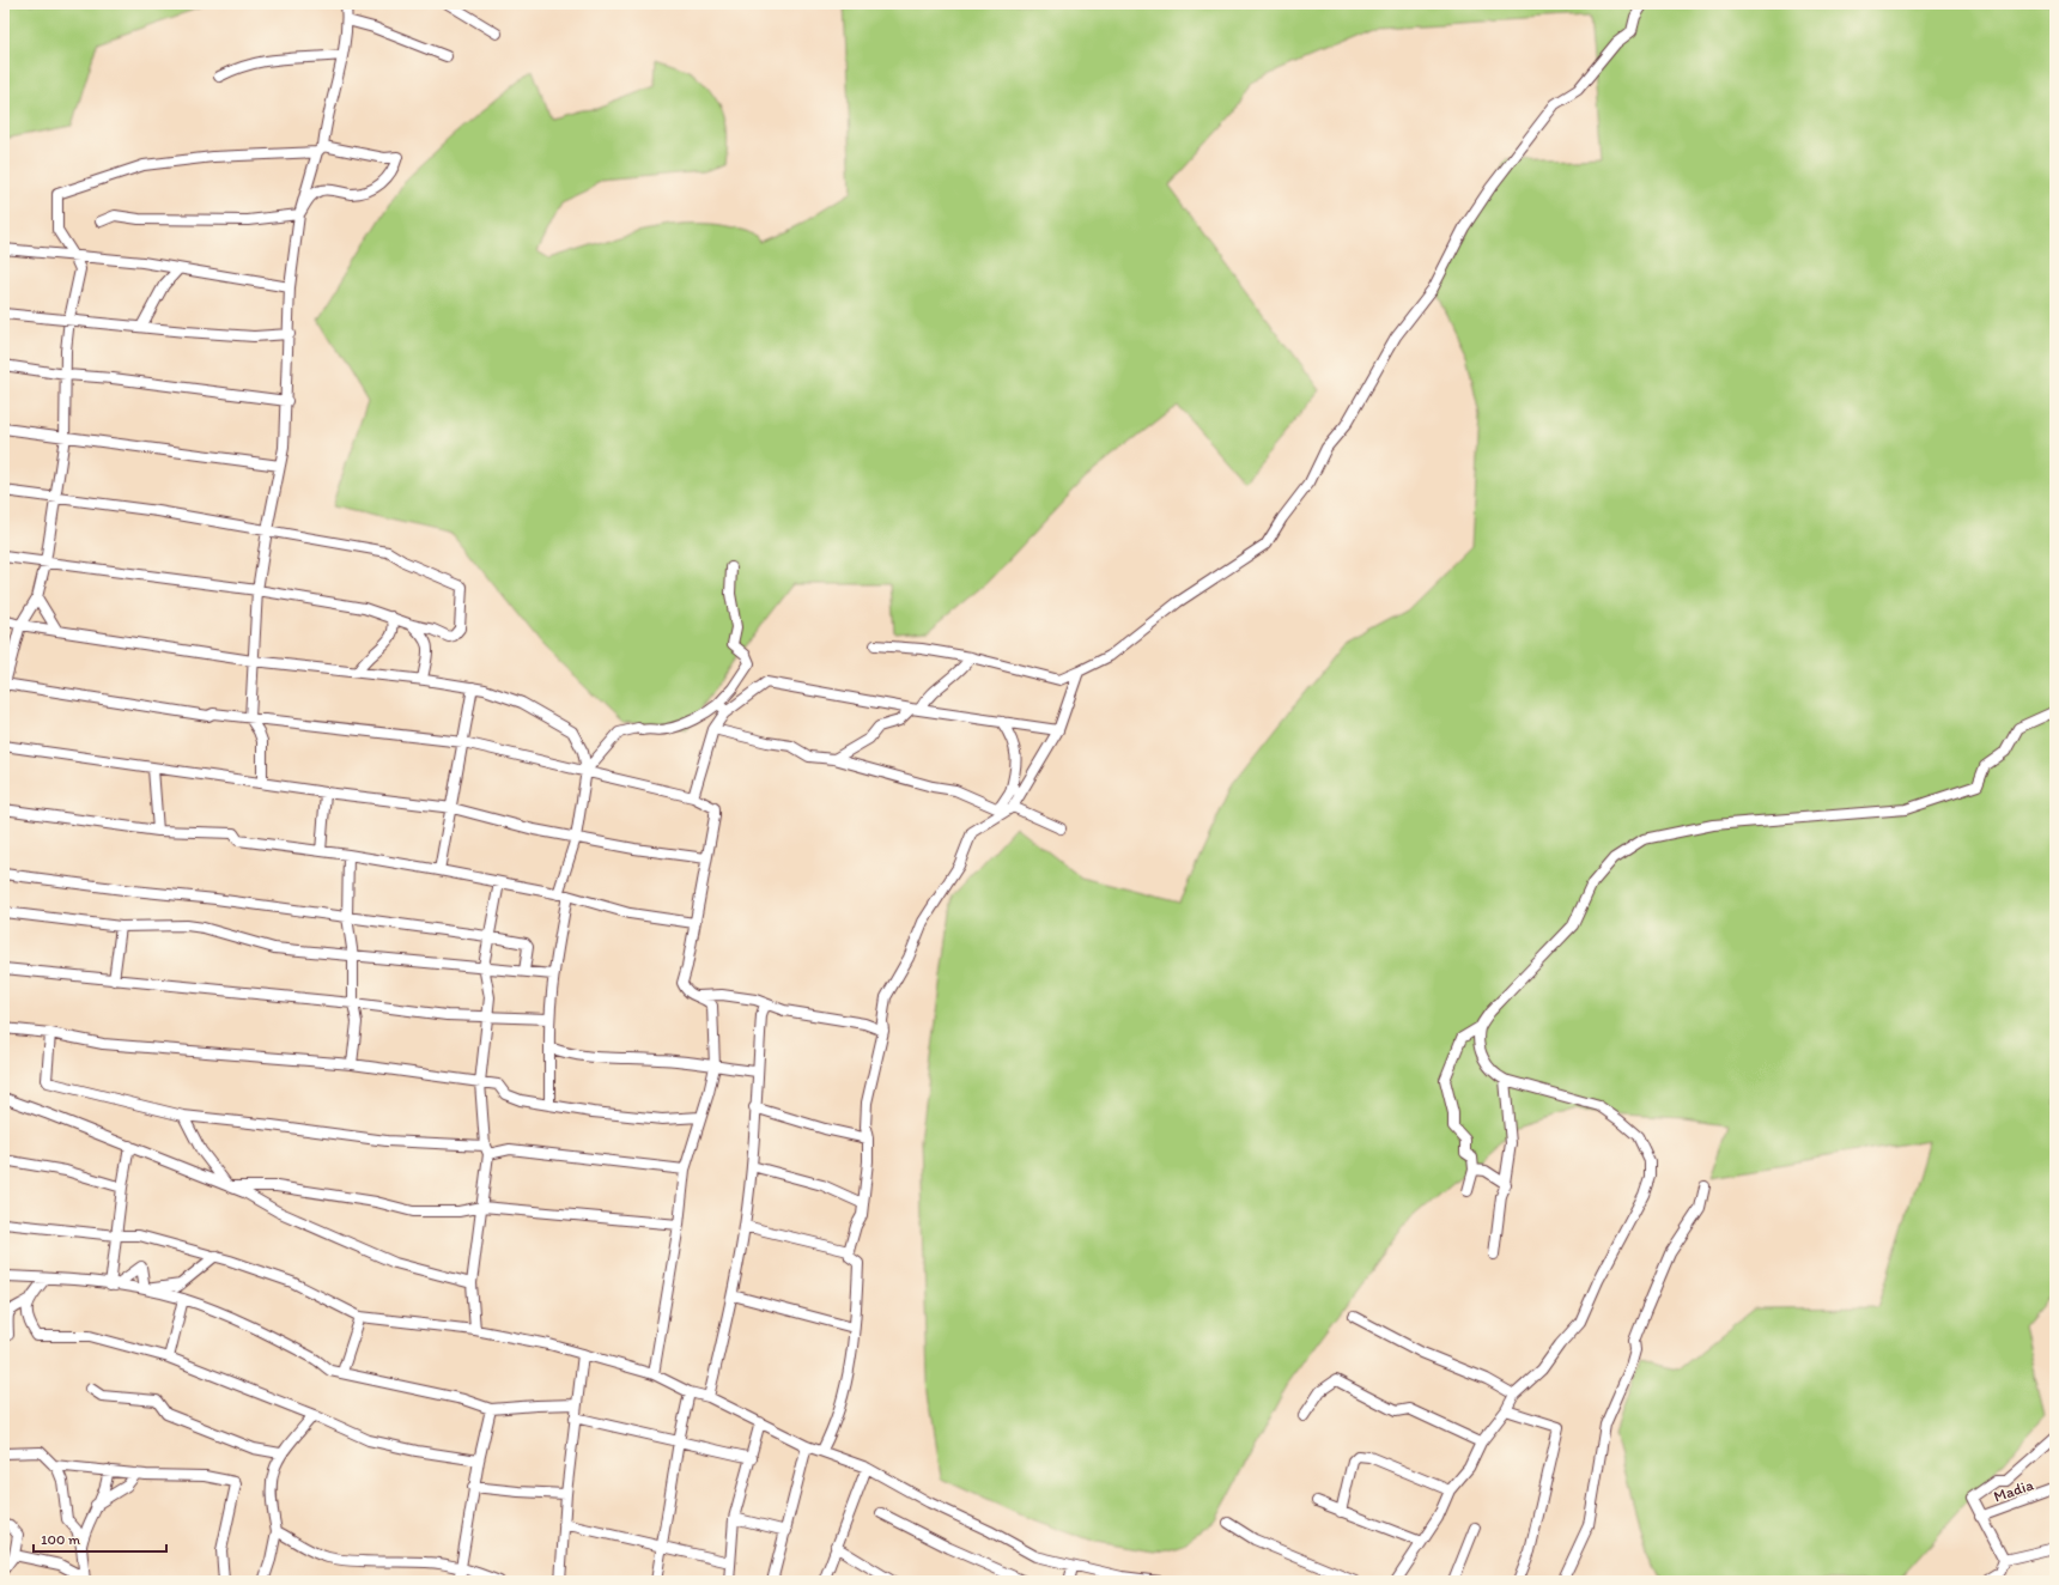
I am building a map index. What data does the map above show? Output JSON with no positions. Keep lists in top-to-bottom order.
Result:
{
  "streets": {
    "street": ["Madia"]
  },
  "scale_bar": "100 m"
}
